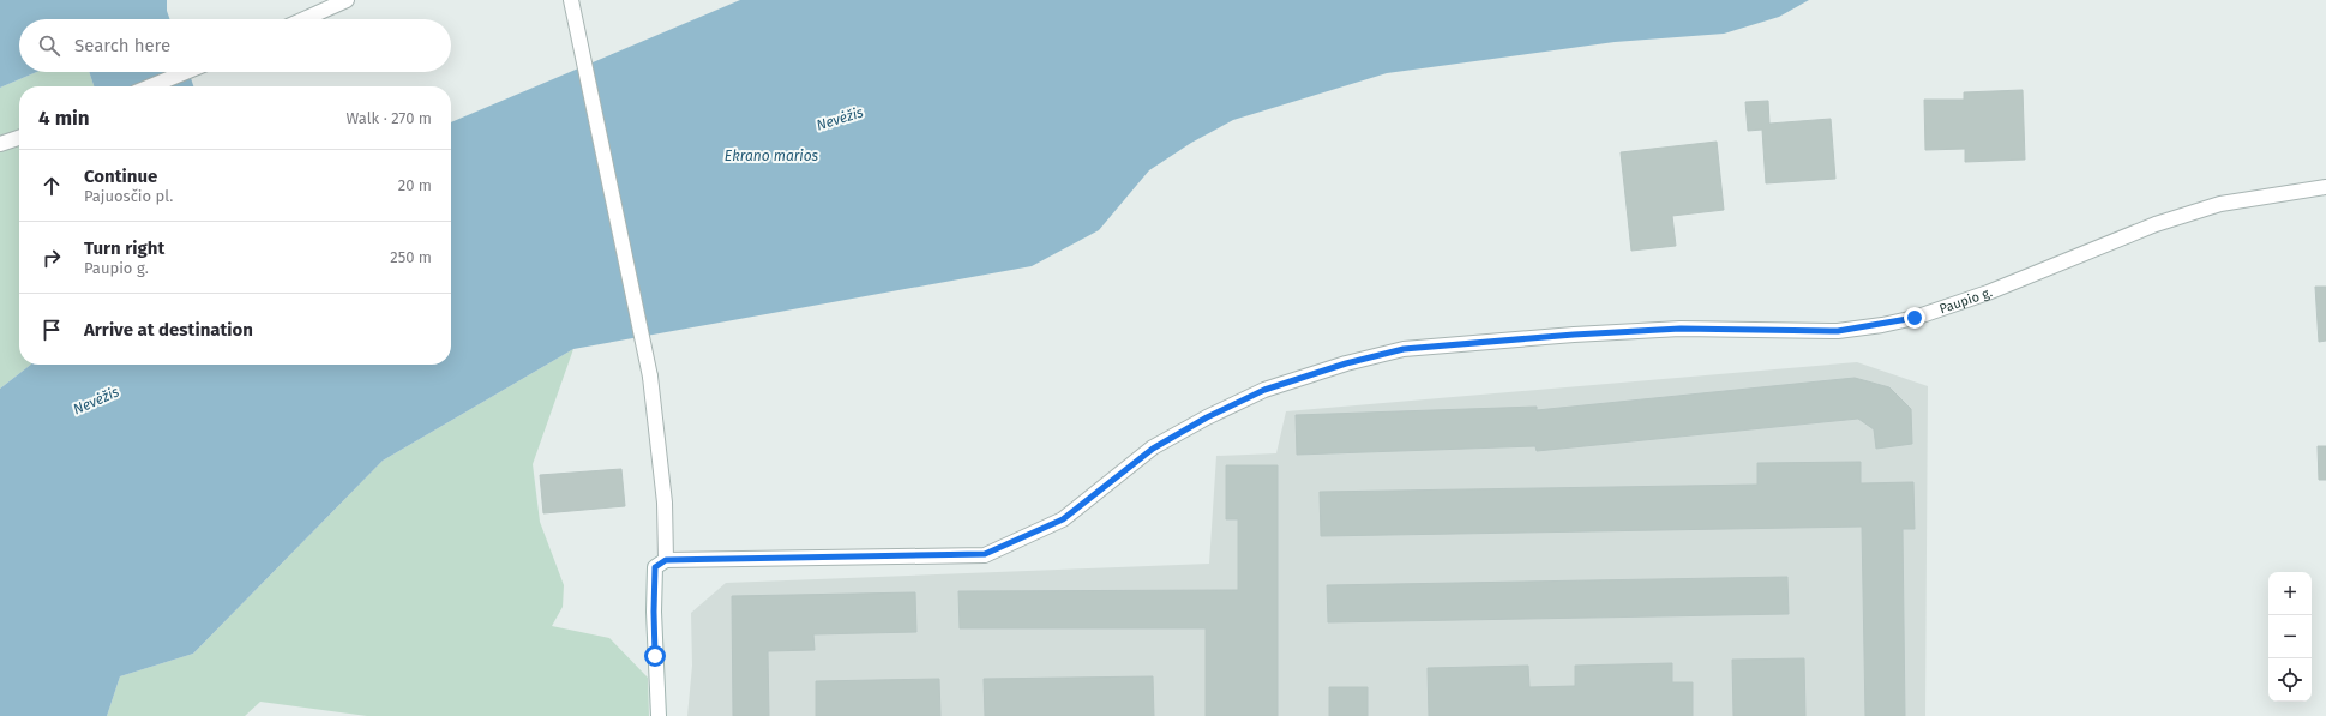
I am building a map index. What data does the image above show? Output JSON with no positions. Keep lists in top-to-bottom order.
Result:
{
  "streets": {
    "street": ["Paupio g."]
  },
  "water": ["Nevėžis", "Ekrano marios"],
  "page": {
    "search": "Search here",
    "heading": ["4 min", "Walk · 270 m"],
    "list": [
      ["Continue", "Pajuosčio pl.", "20 m"],
      ["Turn right", "Paupio g.", "250 m"],
      "Arrive at destination"
    ],
    "map_buttons": ["+", "−"]
  }
}
